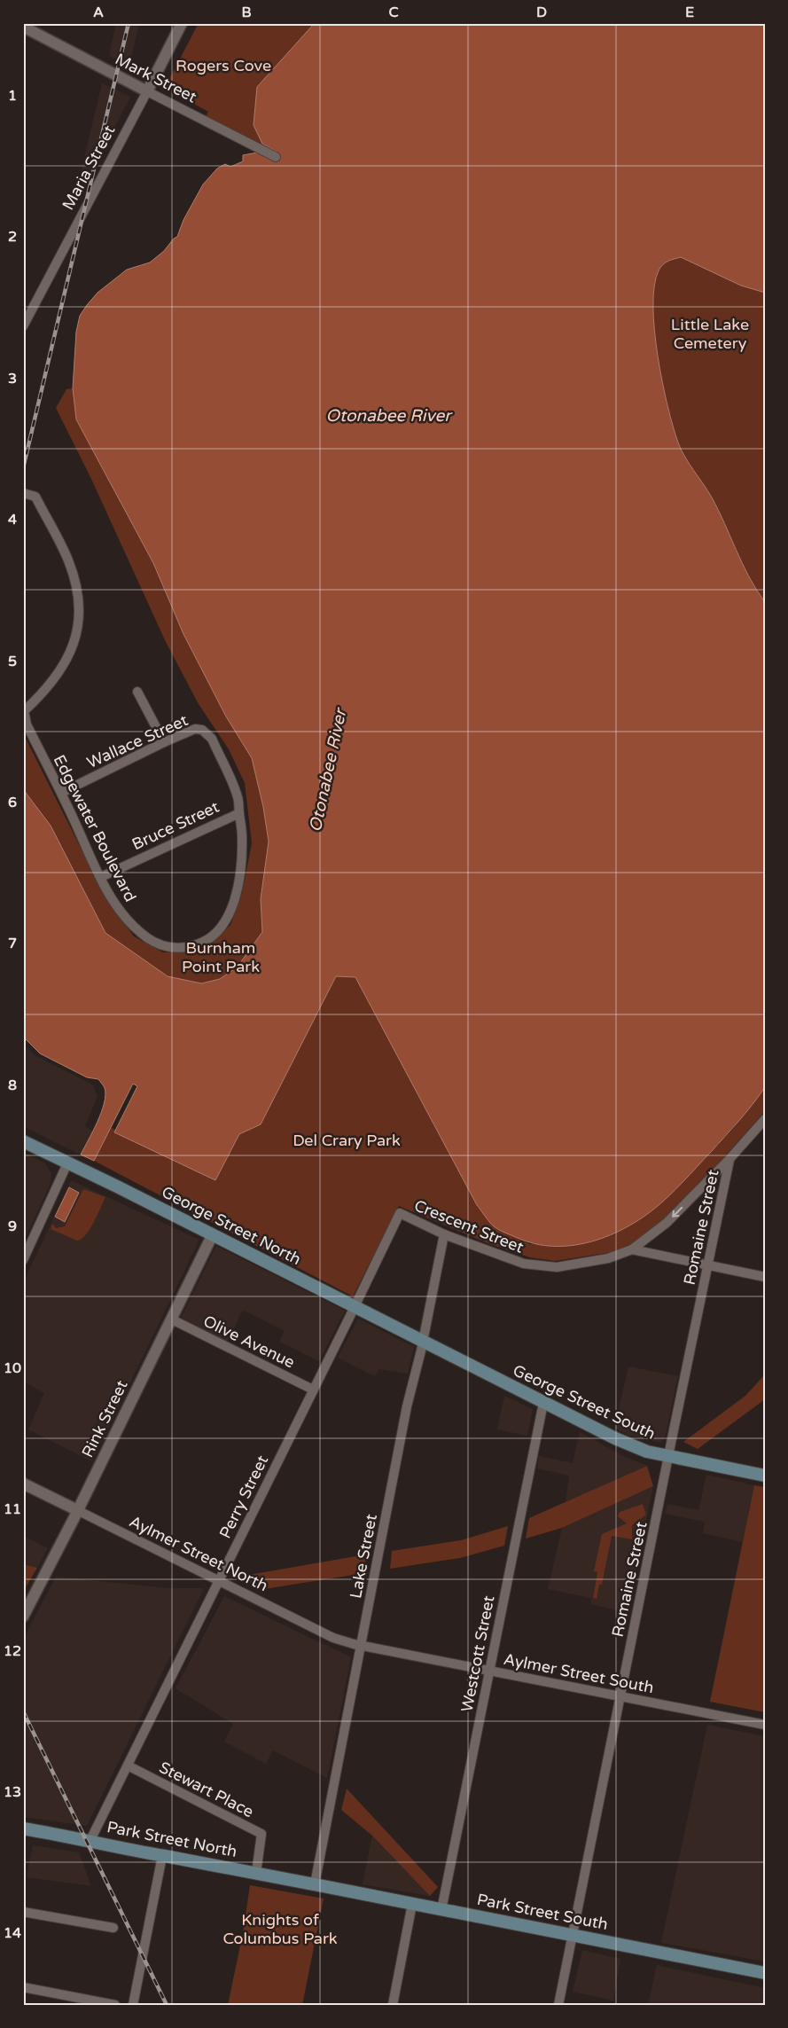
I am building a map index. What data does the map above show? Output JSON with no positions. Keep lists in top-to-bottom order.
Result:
{
  "streets": {
    "main road": [
      "George Street North",
      "George Street South",
      "Park Street North",
      "Park Street South"
    ],
    "street": [
      "Mark Street",
      "Maria Street",
      "Wallace Street",
      "Bruce Street",
      "Edgewater Boulevard",
      "Crescent Street",
      "Romaine Street",
      "Olive Avenue",
      "Rink Street",
      "Perry Street",
      "Aylmer Street North",
      "Lake Street",
      "Westcott Street",
      "Aylmer Street South",
      "Stewart Place"
    ]
  },
  "crossings": [
    ["Mark Street", "Maria Street"],
    ["Wallace Street", "Edgewater Boulevard"],
    ["Bruce Street", "Edgewater Boulevard"],
    ["George Street North", "George Street South"],
    ["George Street North", "Rink Street"],
    ["George Street North", "Perry Street"],
    ["George Street North", "Lake Street"],
    ["Crescent Street", "Romaine Street"],
    ["Crescent Street", "Perry Street"],
    ["Crescent Street", "Lake Street"],
    ["Romaine Street", "George Street South"],
    ["Romaine Street", "Aylmer Street South"],
    ["Romaine Street", "Park Street South"],
    ["Olive Avenue", "Rink Street"],
    ["Olive Avenue", "Perry Street"],
    ["George Street South", "Lake Street"],
    ["George Street South", "Westcott Street"],
    ["Rink Street", "Aylmer Street North"],
    ["Perry Street", "Aylmer Street North"],
    ["Perry Street", "Stewart Place"],
    ["Perry Street", "Park Street North"],
    ["Aylmer Street North", "Lake Street"],
    ["Aylmer Street North", "Aylmer Street South"],
    ["Lake Street", "Aylmer Street South"],
    ["Lake Street", "Park Street North"],
    ["Lake Street", "Park Street South"],
    ["Westcott Street", "Aylmer Street South"],
    ["Westcott Street", "Park Street South"],
    ["Stewart Place", "Park Street North"],
    ["Park Street North", "Park Street South"]
  ],
  "water": ["Otonabee River"],
  "parks": [
    "Rogers Cove",
    "Little Lake Cemetery",
    "Burnham Point Park",
    "Del Crary Park",
    "Knights of Columbus Park"
  ],
  "grid": {
    "columns": [
      "A",
      "B",
      "C",
      "D",
      "E"
    ],
    "rows": [
      "1",
      "2",
      "3",
      "4",
      "5",
      "6",
      "7",
      "8",
      "9",
      "10",
      "11",
      "12",
      "13",
      "14"
    ]
  }
}
